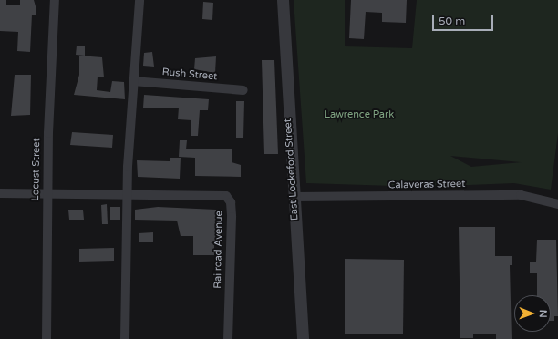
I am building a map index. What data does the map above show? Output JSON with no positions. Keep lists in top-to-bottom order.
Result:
{
  "streets": {
    "street": [
      "Rush Street",
      "Locust Street",
      "East Lockeford Street",
      "Calaveras Street",
      "Railroad Avenue"
    ]
  },
  "crossings": [
    ["East Lockeford Street", "Calaveras Street"]
  ],
  "parks": ["Lawrence Park"],
  "scale_bar": "50 m",
  "north": "right"
}
